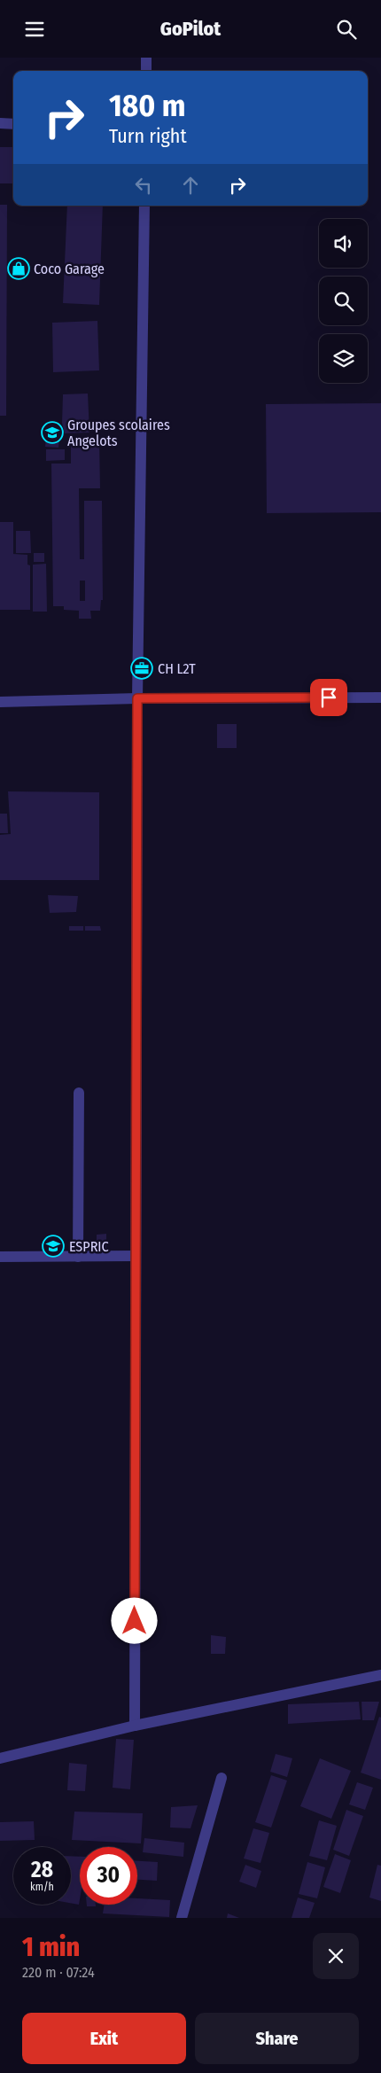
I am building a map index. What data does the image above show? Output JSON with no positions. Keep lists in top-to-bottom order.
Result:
{
  "places": {
    "shop": ["Coco Garage"],
    "school or university": ["Groupes scolaires Angelots", "ESPRIC"],
    "office": ["CH L2T"]
  },
  "page": {
    "header": "GoPilot",
    "turn": ["180 m", "Turn right"],
    "speed": "28 km/h",
    "limit": "30",
    "heading": ["1 min", "220 m · 07:24"],
    "buttons": ["Exit", "Share"]
  }
}
